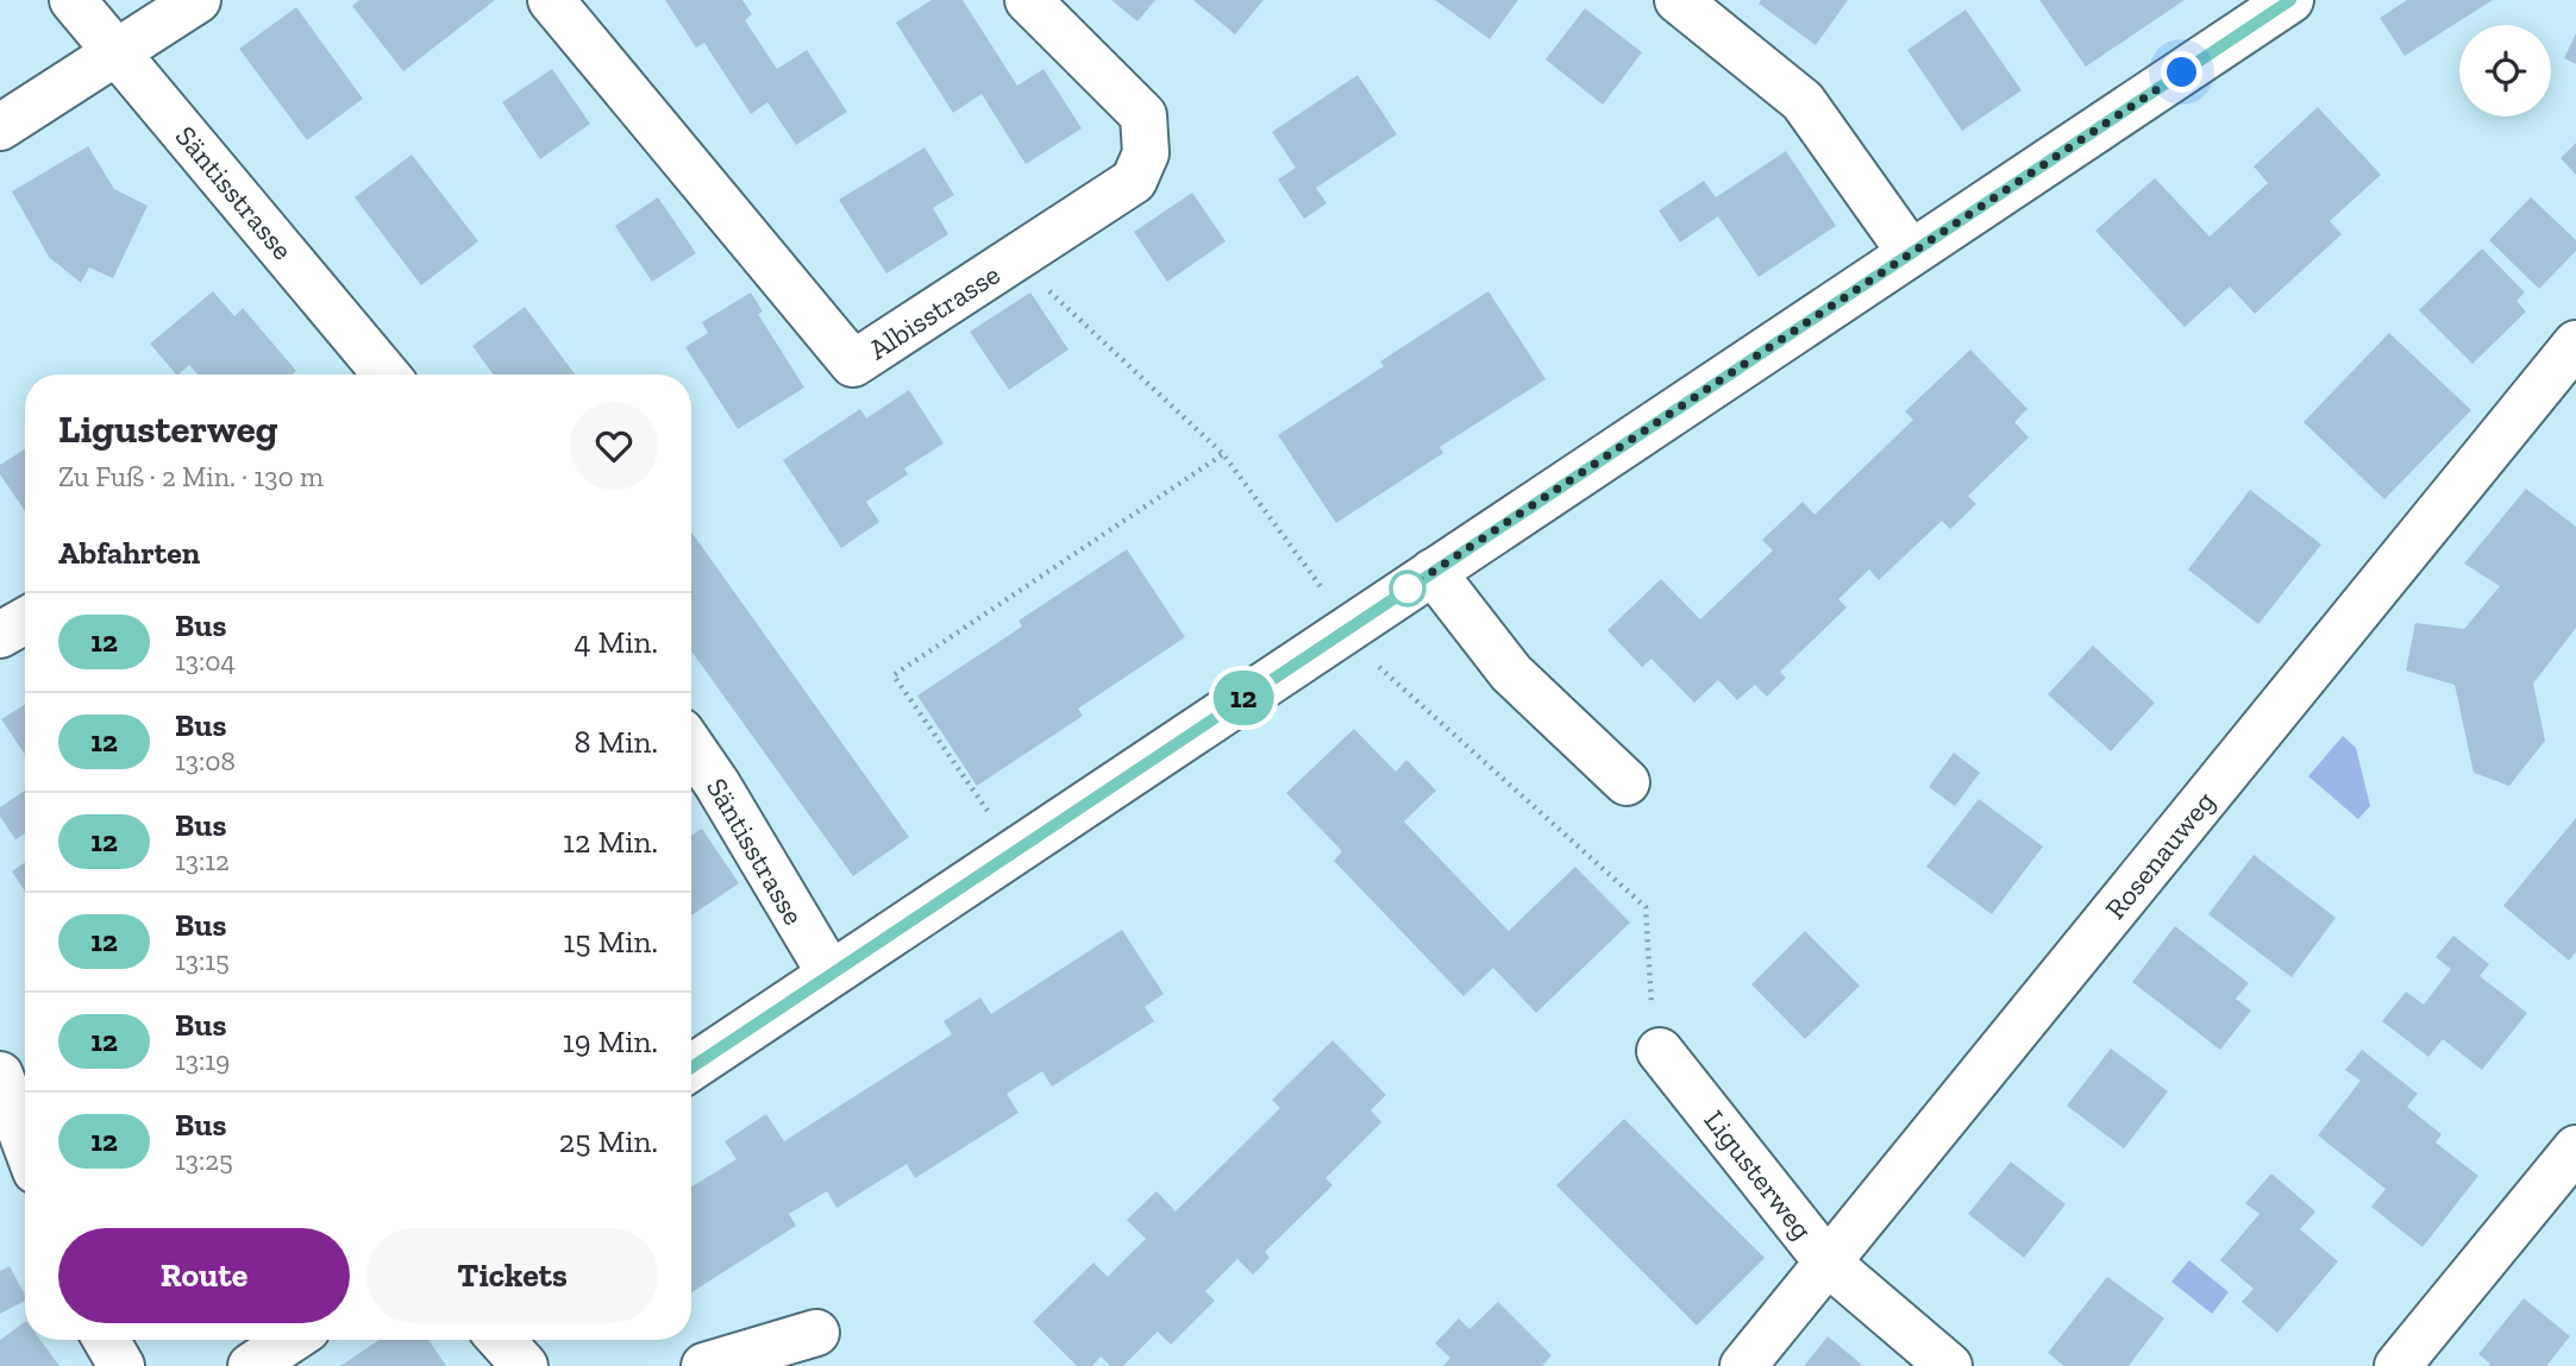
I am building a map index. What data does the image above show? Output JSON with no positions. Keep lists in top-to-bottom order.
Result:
{
  "streets": {
    "street": [
      "Säntisstrasse",
      "Albisstrasse",
      "Rosenauweg",
      "Ligusterweg"
    ]
  },
  "crossings": [
    ["Rosenauweg", "Ligusterweg"]
  ],
  "lines": ["bus line 12"],
  "page": {
    "on_map": "12",
    "heading": [
      ["Ligusterweg", "Zu Fuß · 2 Min. · 130 m"],
      "Abfahrten"
    ],
    "list": [
      {
        "mark": "12",
        "name": "Bus",
        "note": "13:04",
        "value": "4 Min."
      },
      {
        "mark": "12",
        "name": "Bus",
        "note": "13:08",
        "value": "8 Min."
      },
      {
        "mark": "12",
        "name": "Bus",
        "note": "13:12",
        "value": "12 Min."
      },
      {
        "mark": "12",
        "name": "Bus",
        "note": "13:15",
        "value": "15 Min."
      },
      {
        "mark": "12",
        "name": "Bus",
        "note": "13:19",
        "value": "19 Min."
      },
      {
        "mark": "12",
        "name": "Bus",
        "note": "13:25",
        "value": "25 Min."
      }
    ],
    "buttons": ["Route", "Tickets"]
  }
}
